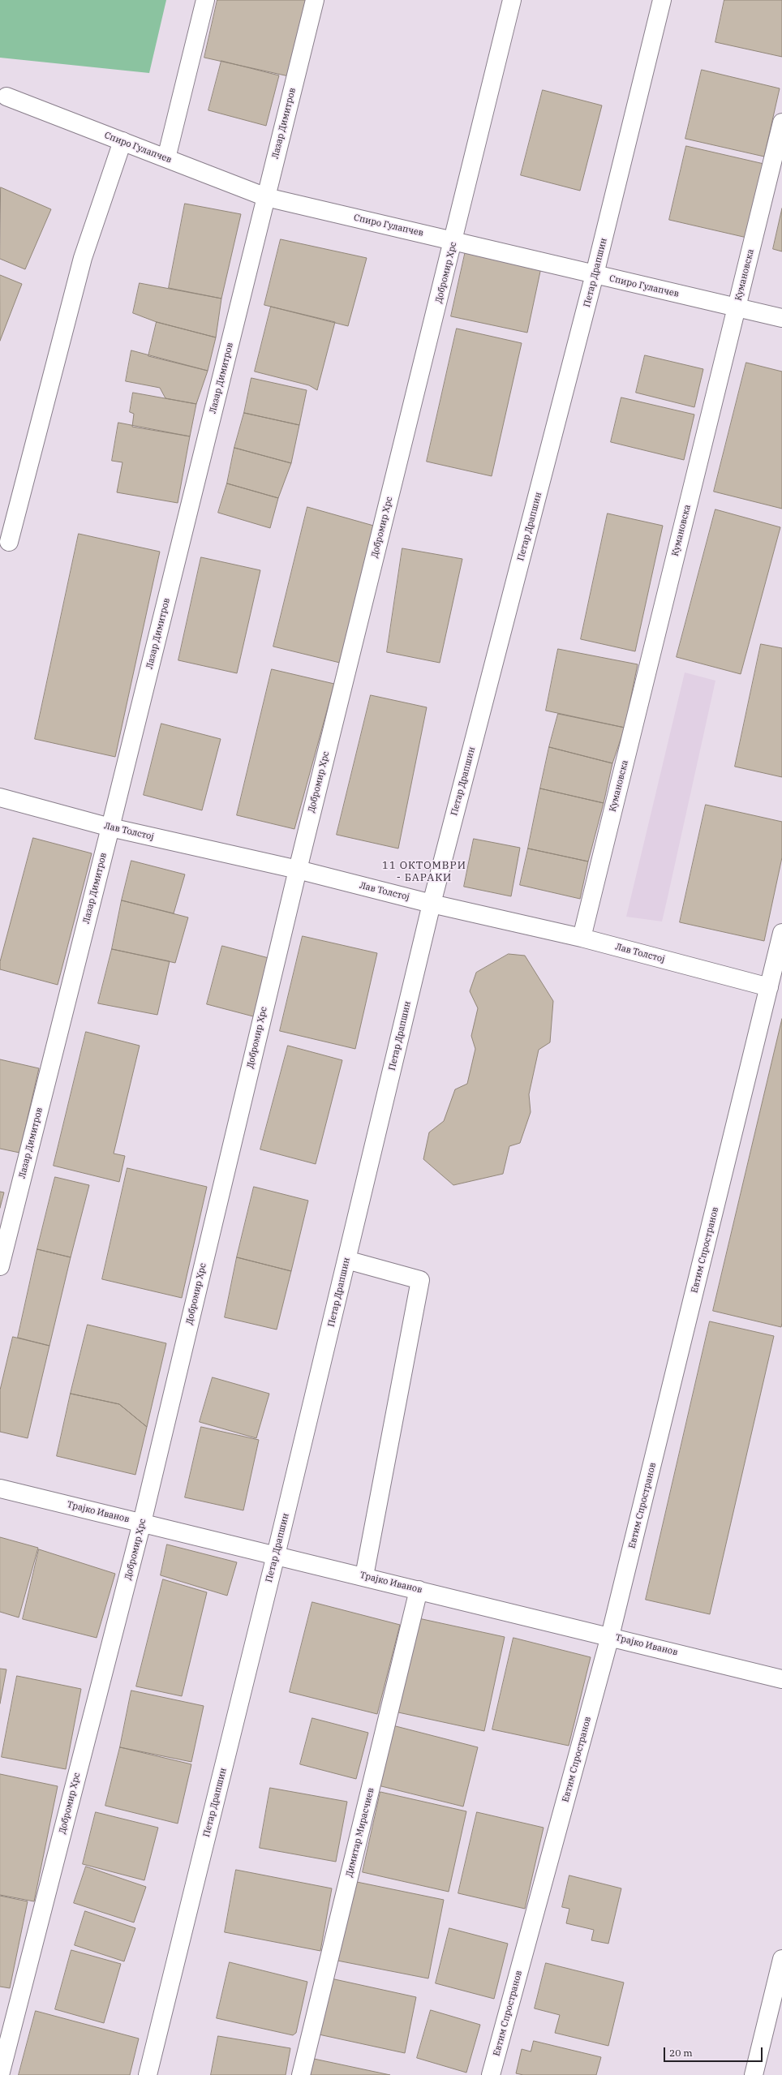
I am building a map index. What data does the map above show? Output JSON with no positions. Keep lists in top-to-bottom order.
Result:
{
  "streets": {
    "street": [
      "Лазар Димитров",
      "Спиро Гулапчев",
      "Добромир Хрс",
      "Петар Драпшин",
      "Кумановска",
      "Лав Толстој",
      "Евтим Спространов",
      "Трајко Иванов",
      "Димитар Мирасчиев"
    ]
  },
  "crossings": [
    ["Лазар Димитров", "Спиро Гулапчев"],
    ["Лазар Димитров", "Лав Толстој"],
    ["Спиро Гулапчев", "Добромир Хрс"],
    ["Спиро Гулапчев", "Петар Драпшин"],
    ["Спиро Гулапчев", "Кумановска"],
    ["Добромир Хрс", "Лав Толстој"],
    ["Добромир Хрс", "Трајко Иванов"],
    ["Петар Драпшин", "Лав Толстој"],
    ["Петар Драпшин", "Трајко Иванов"],
    ["Кумановска", "Лав Толстој"],
    ["Лав Толстој", "Евтим Спространов"],
    ["Евтим Спространов", "Трајко Иванов"],
    ["Трајко Иванов", "Димитар Мирасчиев"]
  ],
  "districts": ["11 ОКТОМВРИ - БАРАКИ"],
  "scale_bar": "20 m"
}
